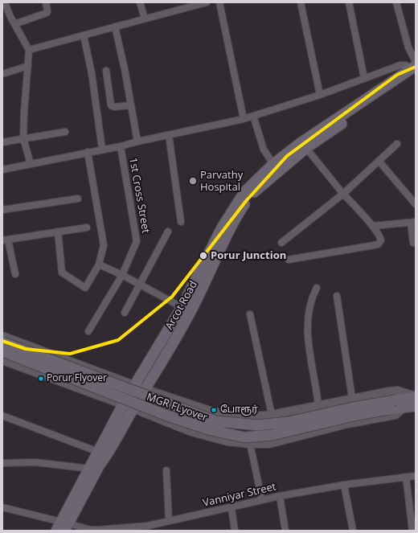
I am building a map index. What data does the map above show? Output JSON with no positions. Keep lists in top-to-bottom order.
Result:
{
  "streets": {
    "main road": ["Arcot Road", "MGR FLyover"],
    "street": ["1st Cross Street", "Vanniyar Street"]
  },
  "crossings": [
    ["Arcot Road", "Vanniyar Street"]
  ],
  "places": [
    "Parvathy Hospital",
    "Porur Junction",
    "Porur Flyover",
    "போரூர்"
  ]
}
